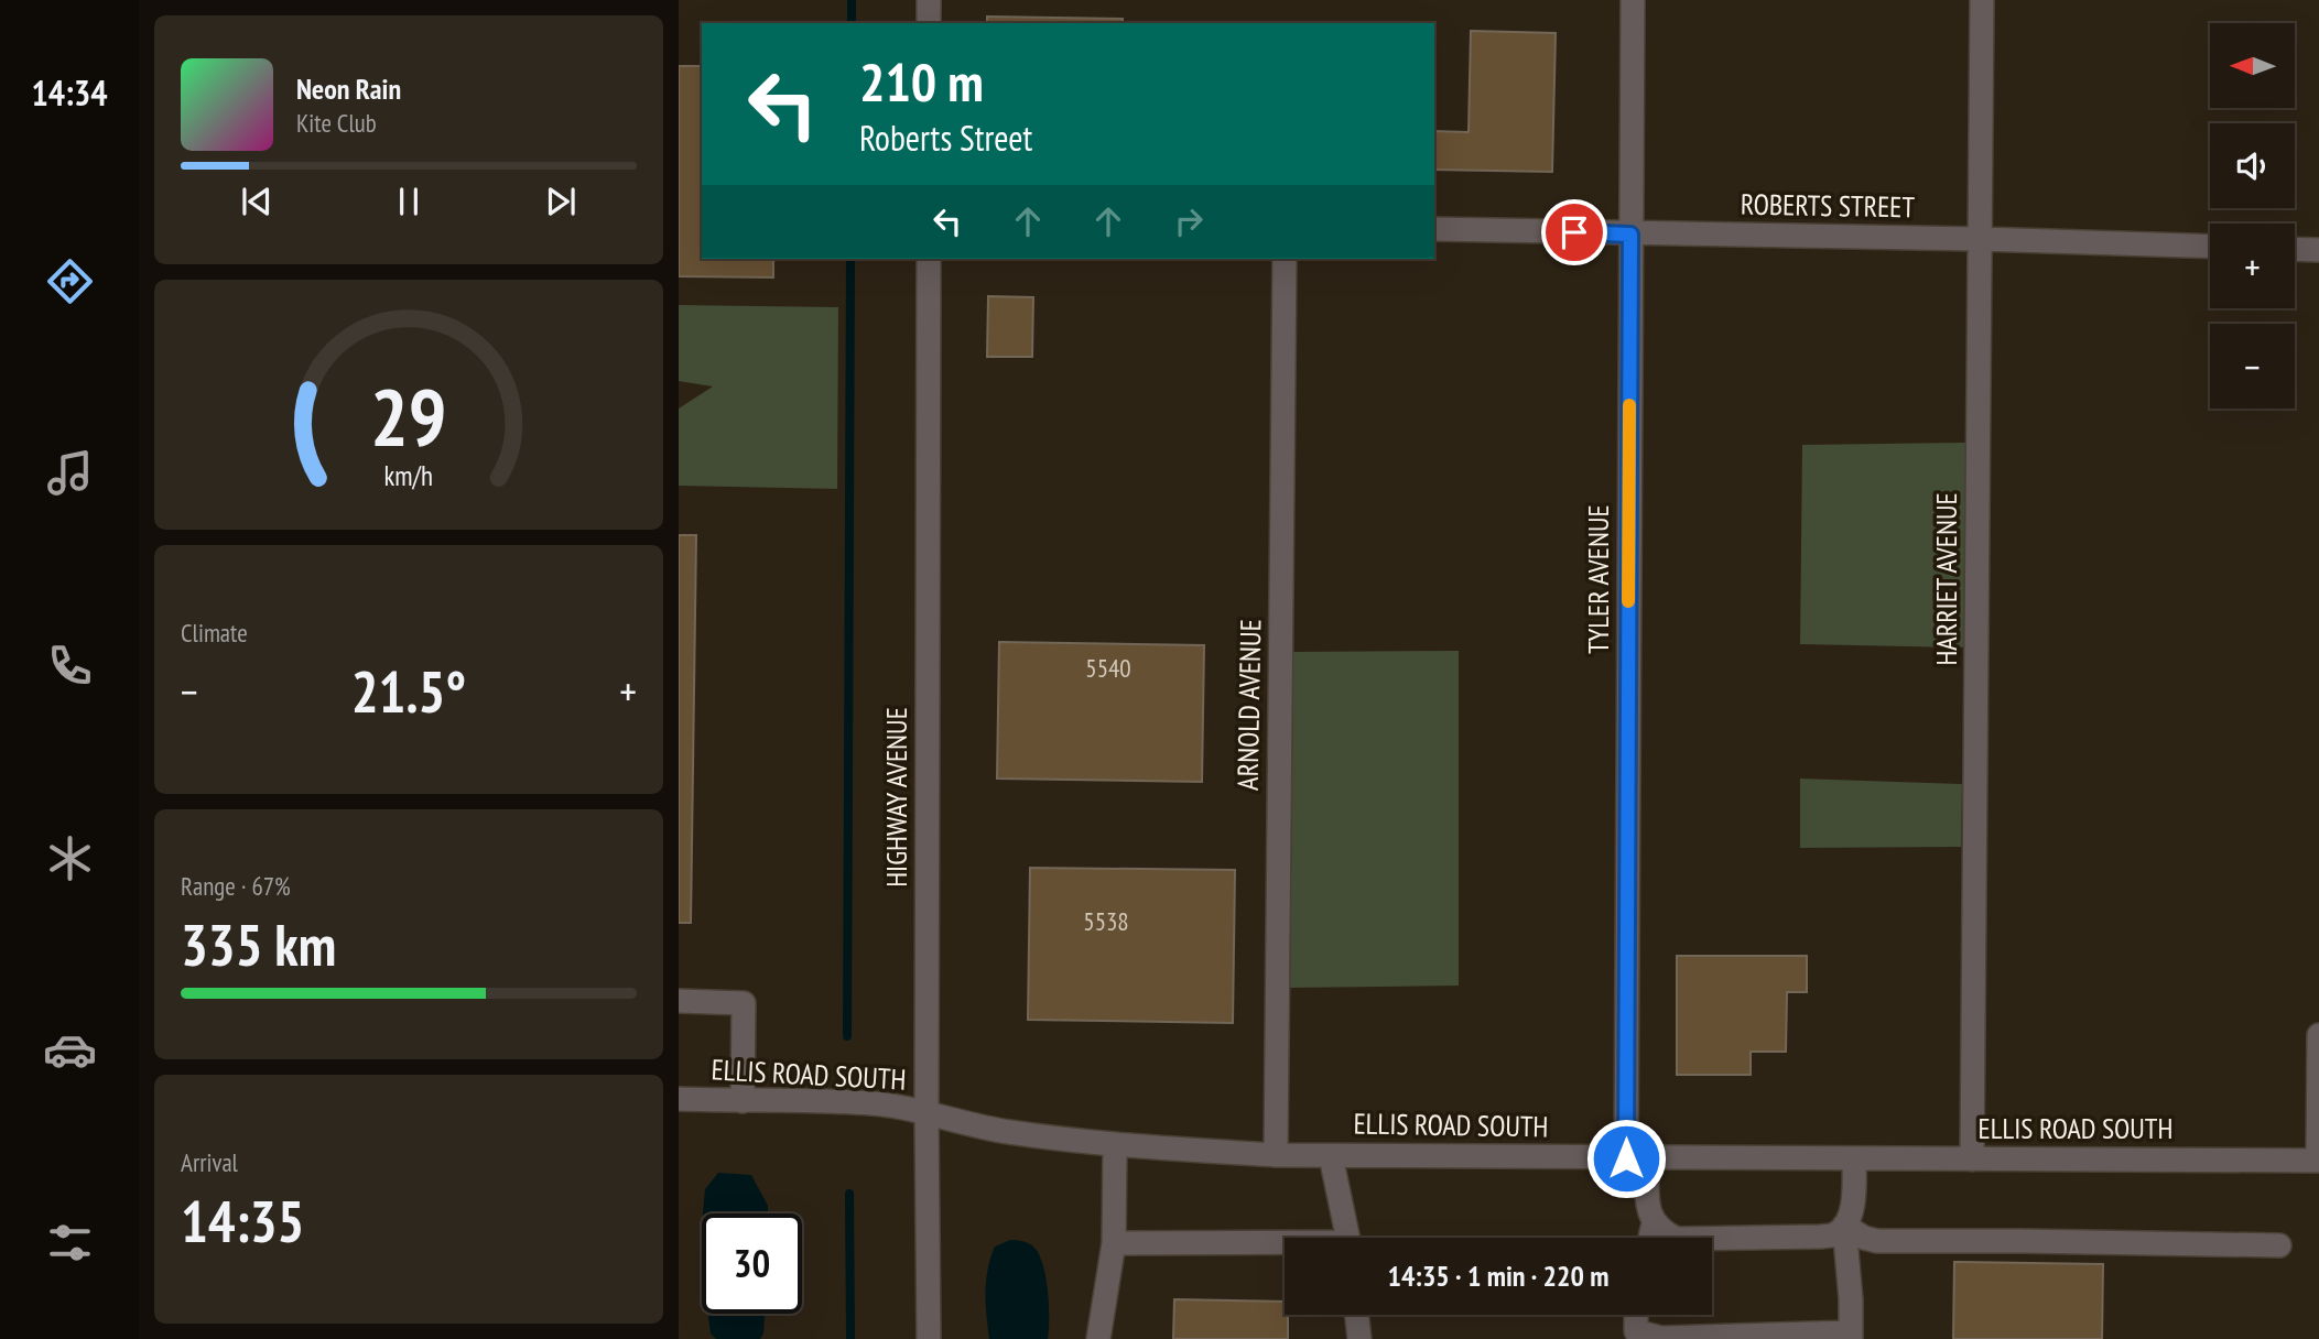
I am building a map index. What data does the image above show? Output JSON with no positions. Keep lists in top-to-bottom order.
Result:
{
  "streets": {
    "street": [
      "ROBERTS STREET",
      "TYLER AVENUE",
      "HARRIET AVENUE",
      "ARNOLD AVENUE",
      "HIGHWAY AVENUE",
      "ELLIS ROAD SOUTH"
    ]
  },
  "crossings": [
    ["ROBERTS STREET", "TYLER AVENUE"],
    ["ROBERTS STREET", "HARRIET AVENUE"],
    ["TYLER AVENUE", "ELLIS ROAD SOUTH"],
    ["HARRIET AVENUE", "ELLIS ROAD SOUTH"],
    ["ARNOLD AVENUE", "ELLIS ROAD SOUTH"],
    ["HIGHWAY AVENUE", "ELLIS ROAD SOUTH"]
  ],
  "house_numbers": ["5540", "5538"],
  "north": "left",
  "page": {
    "tabs": "14:34",
    "map_buttons": ["+", "−"],
    "turn": ["210 m", "Roberts Street"],
    "song": ["Neon Rain", "Kite Club"],
    "tile": [
      "Climate",
      ["Range · 67%", "335 km"],
      ["Arrival", "14:35"]
    ],
    "heat": ["−", "21.5°", "+"],
    "limit": "30",
    "trip": "14:35 · 1 min · 220 m",
    "gauge": ["29", "km/h"]
  }
}
